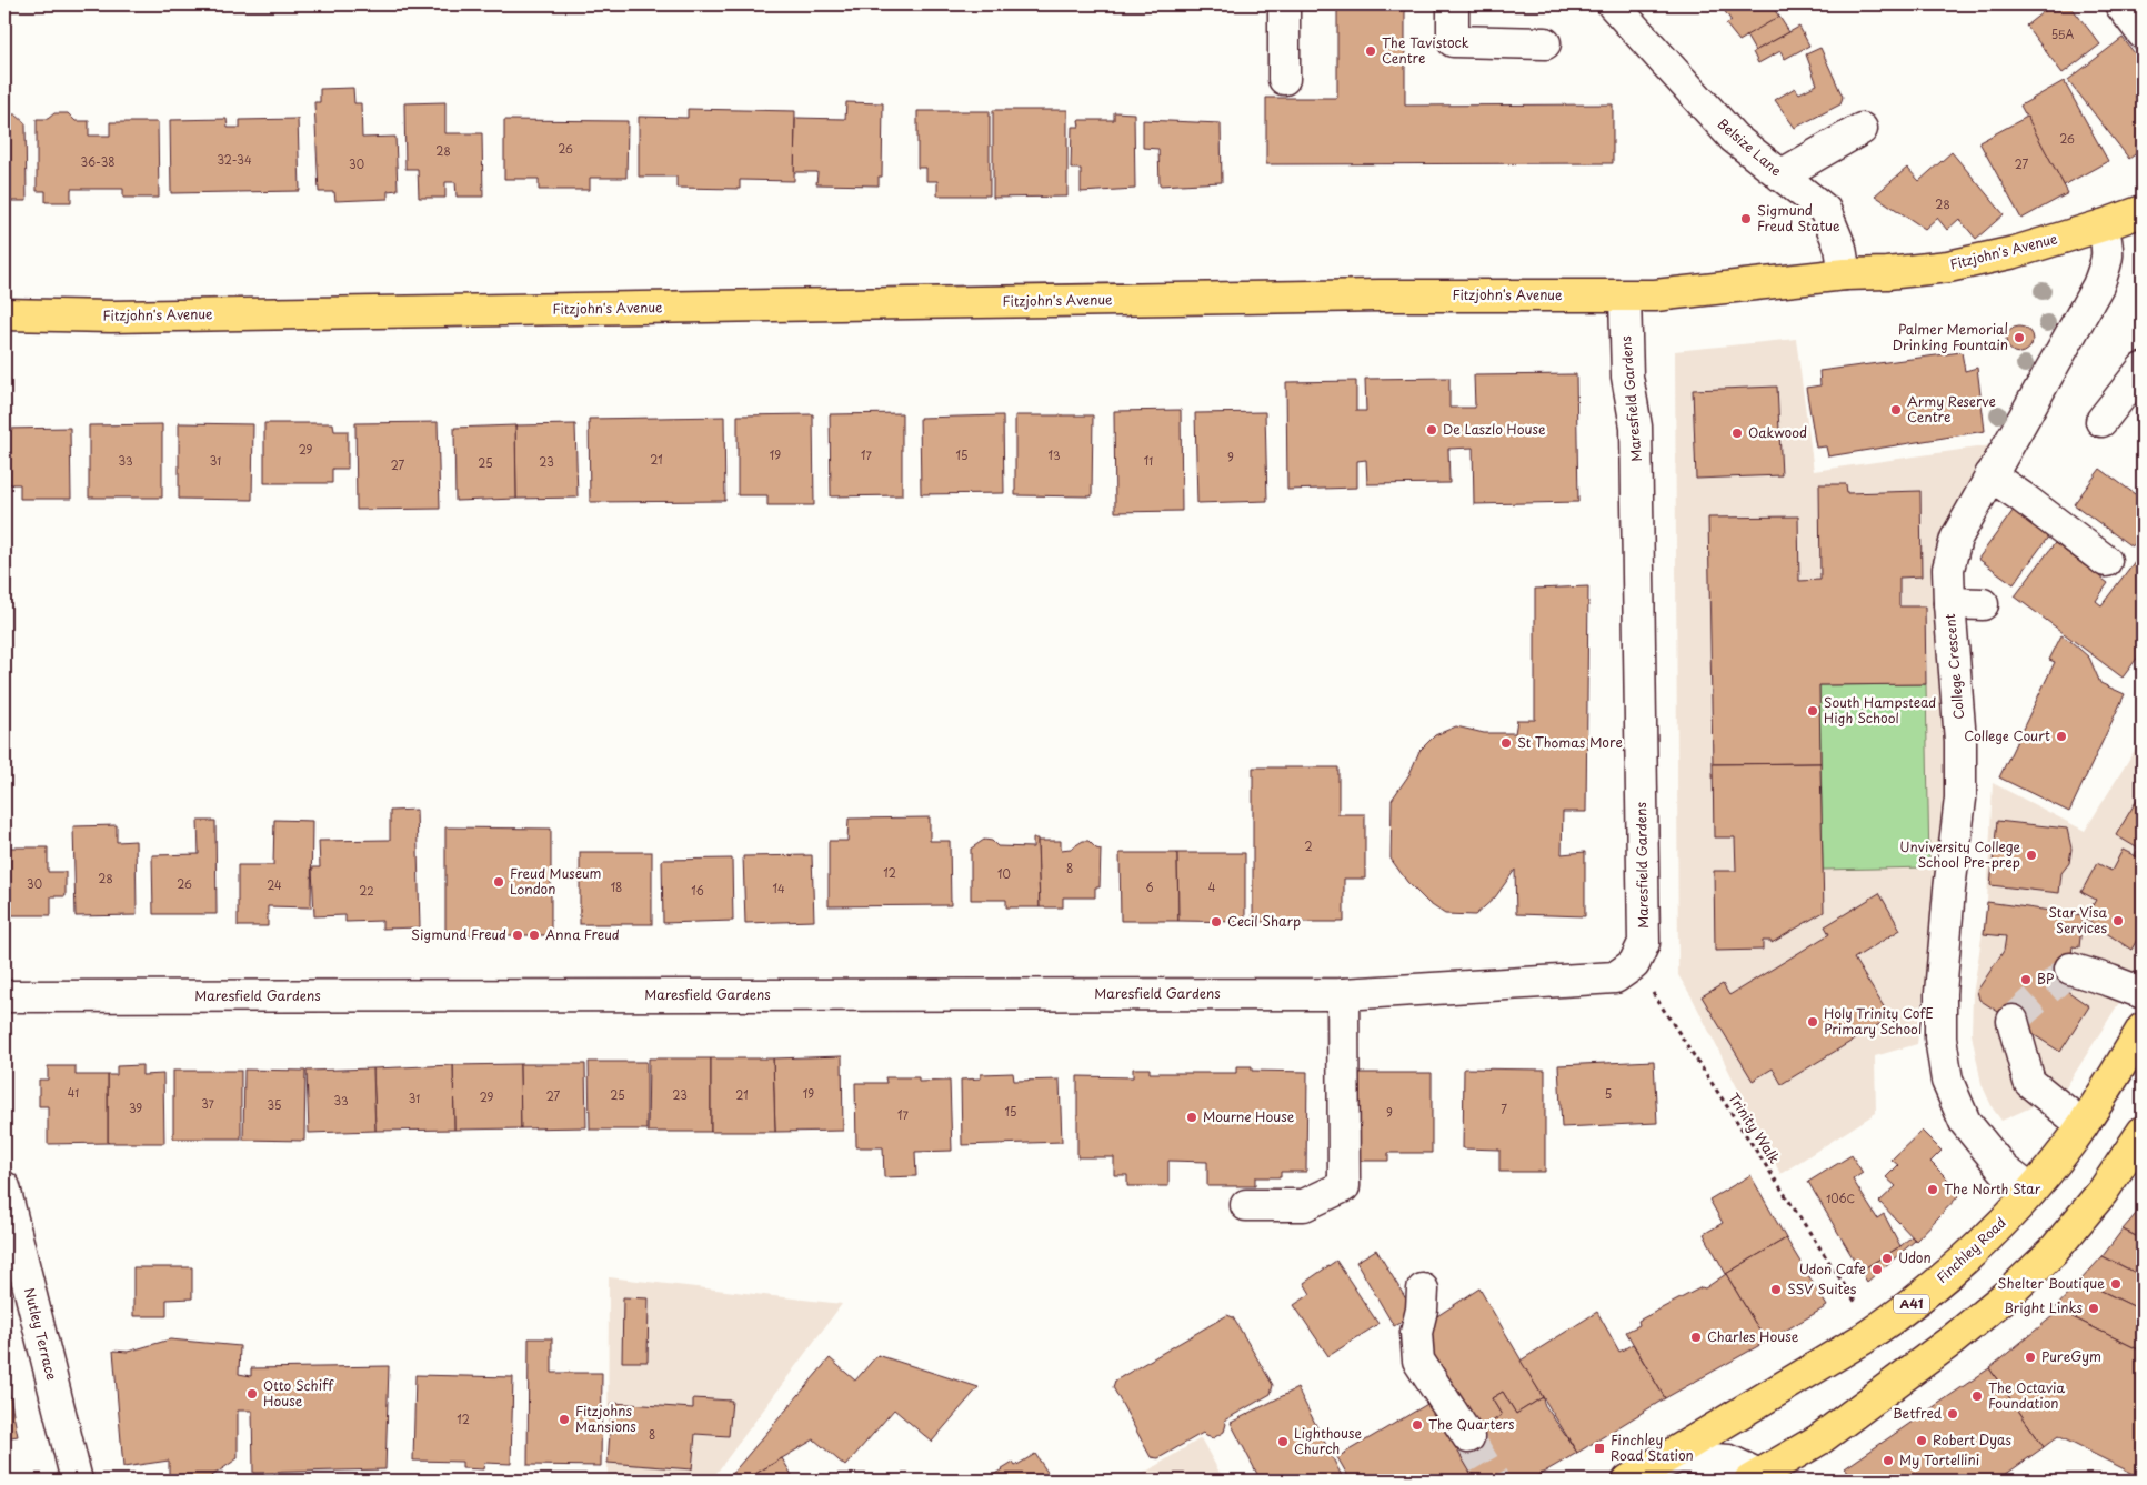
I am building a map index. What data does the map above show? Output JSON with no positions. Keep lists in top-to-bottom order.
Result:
{
  "streets": {
    "main road": ["Fitzjohn's Avenue", "Finchley Road", "A41"],
    "street": [
      "Belsize Lane",
      "Maresfield Gardens",
      "College Crescent",
      "Nutley Terrace"
    ],
    "path": ["Trinity Walk"]
  },
  "crossings": [
    ["Belsize Lane", "Fitzjohn's Avenue"],
    ["Fitzjohn's Avenue", "Maresfield Gardens"],
    ["Fitzjohn's Avenue", "College Crescent"],
    ["Maresfield Gardens", "Trinity Walk"],
    ["College Crescent", "Finchley Road"]
  ],
  "places": {
    "other": [
      "The Tavistock Centre",
      "Sigmund Freud Statue",
      "Palmer Memorial Drinking Fountain",
      "Army Reserve Centre",
      "De Laszlo House",
      "Oakwood",
      "South Hampstead High School",
      "College Court",
      "St Thomas More",
      "Unviversity College School Pre-prep",
      "Freud Museum London",
      "Star Visa Services",
      "Cecil Sharp",
      "Sigmund Freud",
      "Anna Freud",
      "BP",
      "Holy Trinity CofE Primary School",
      "Mourne House",
      "The North Star",
      "Udon",
      "Udon Cafe",
      "Shelter Boutique",
      "SSV Suites",
      "Bright Links",
      "Charles House",
      "PureGym",
      "Otto Schiff House",
      "The Octavia Foundation",
      "Betfred",
      "Fitzjohns Mansions",
      "The Quarters",
      "Robert Dyas",
      "Lighthouse Church",
      "My Tortellini"
    ],
    "transit": ["Finchley Road Station"]
  },
  "house_numbers": [
    "55A",
    "26",
    "26",
    "28",
    "32-34",
    "36-38",
    "30",
    "27",
    "28",
    "29",
    "19",
    "17",
    "15",
    "13",
    "9",
    "21",
    "33",
    "31",
    "11",
    "23",
    "25",
    "27",
    "2",
    "8",
    "12",
    "10",
    "28",
    "30",
    "26",
    "24",
    "18",
    "6",
    "4",
    "14",
    "22",
    "16",
    "41",
    "19",
    "5",
    "25",
    "23",
    "21",
    "27",
    "29",
    "31",
    "33",
    "37",
    "35",
    "39",
    "7",
    "15",
    "9",
    "17",
    "106C",
    "12",
    "8"
  ]
}
